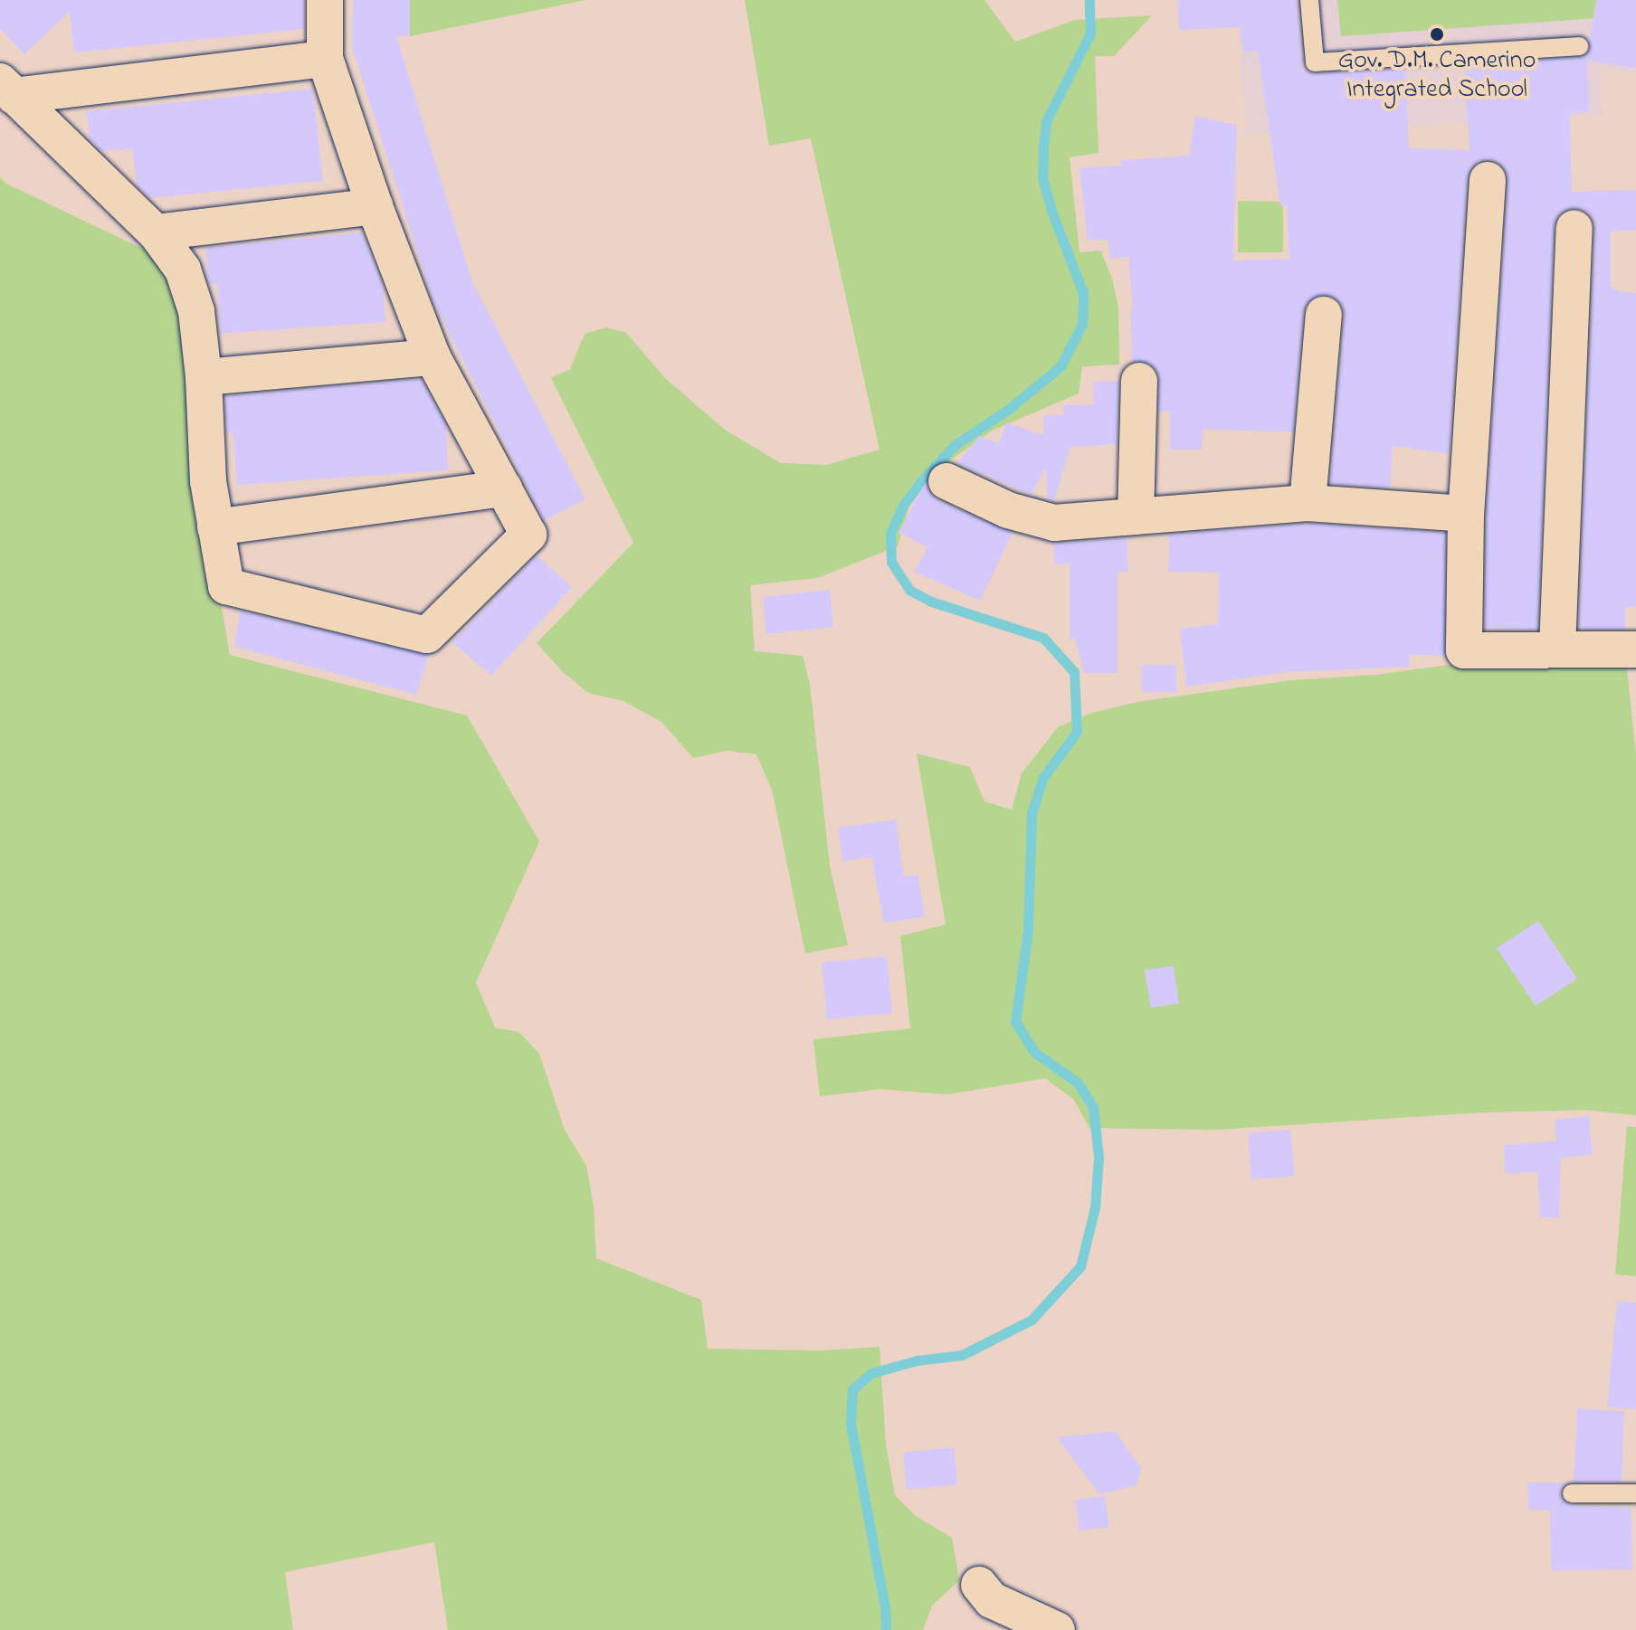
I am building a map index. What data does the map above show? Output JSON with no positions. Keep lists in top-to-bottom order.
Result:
{
  "places": ["Gov. D.M. Camerino Integrated School"]
}
